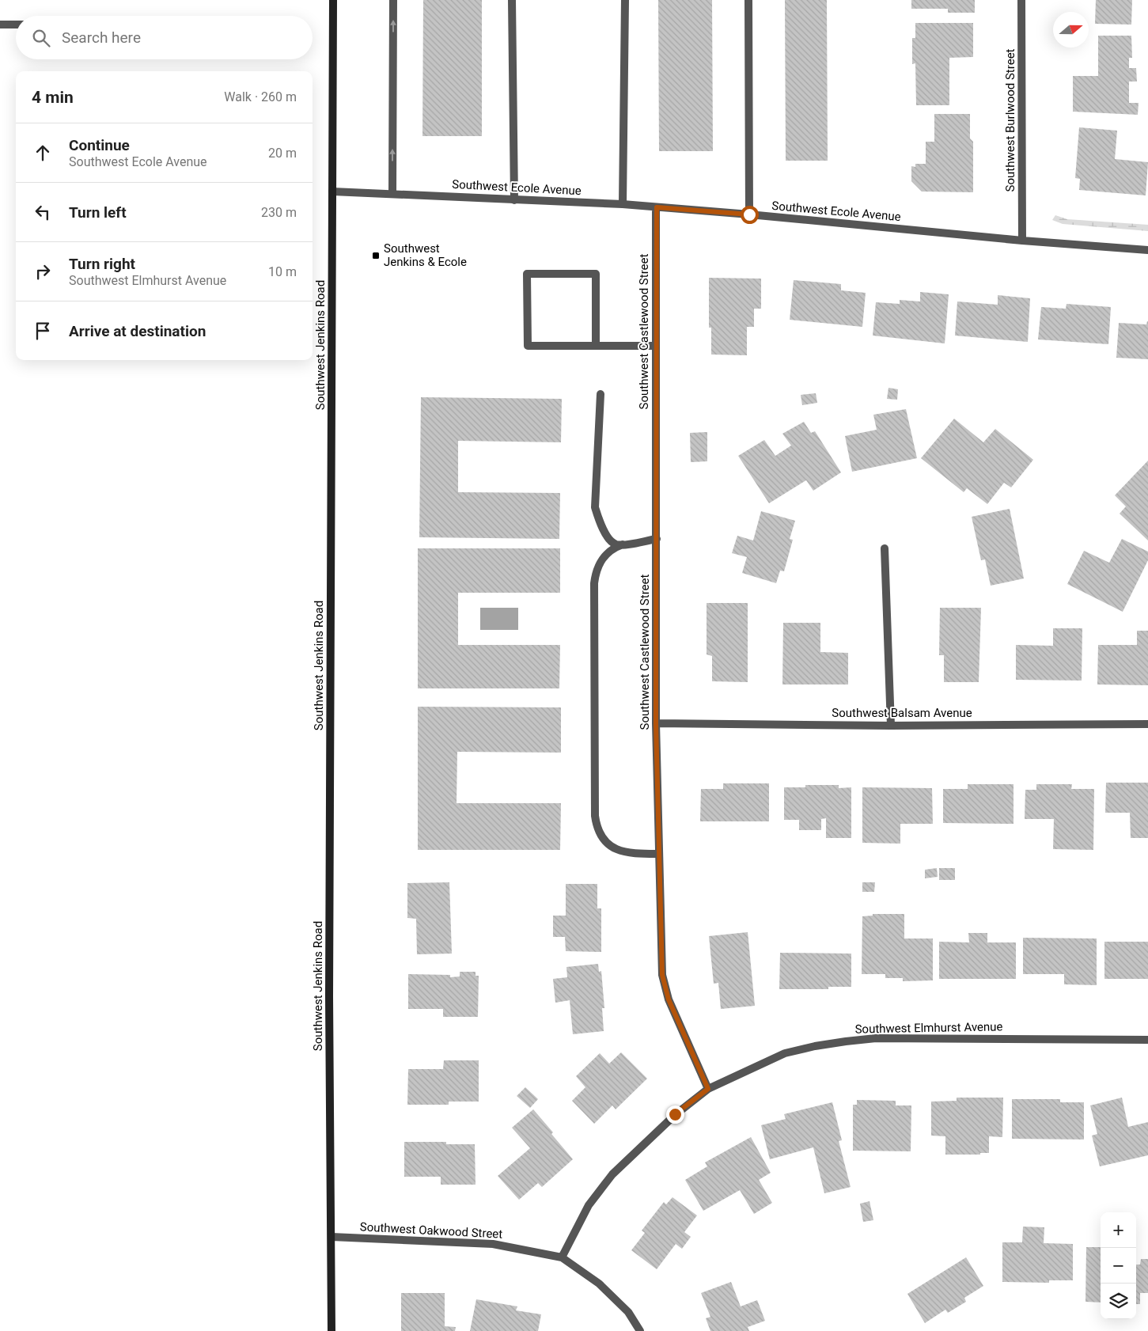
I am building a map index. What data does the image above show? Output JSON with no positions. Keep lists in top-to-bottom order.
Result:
{
  "streets": {
    "main road": ["Southwest Jenkins Road"],
    "street": [
      "Southwest Burlwood Street",
      "Southwest Ecole Avenue",
      "Southwest Castlewood Street",
      "Southwest Balsam Avenue",
      "Southwest Elmhurst Avenue",
      "Southwest Oakwood Street"
    ]
  },
  "crossings": [
    ["Southwest Burlwood Street", "Southwest Ecole Avenue"],
    ["Southwest Ecole Avenue", "Southwest Castlewood Street"],
    ["Southwest Ecole Avenue", "Southwest Jenkins Road"],
    ["Southwest Castlewood Street", "Southwest Balsam Avenue"],
    ["Southwest Castlewood Street", "Southwest Elmhurst Avenue"],
    ["Southwest Jenkins Road", "Southwest Oakwood Street"],
    ["Southwest Elmhurst Avenue", "Southwest Oakwood Street"]
  ],
  "places": {
    "transit": ["Southwest Jenkins & Ecole"]
  },
  "north": "right",
  "page": {
    "search": "Search here",
    "heading": ["4 min", "Walk · 260 m"],
    "list": [
      ["Continue", "Southwest Ecole Avenue", "20 m"],
      ["Turn left", "230 m"],
      ["Turn right", "Southwest Elmhurst Avenue", "10 m"],
      "Arrive at destination"
    ],
    "map_buttons": ["+", "−"]
  }
}
